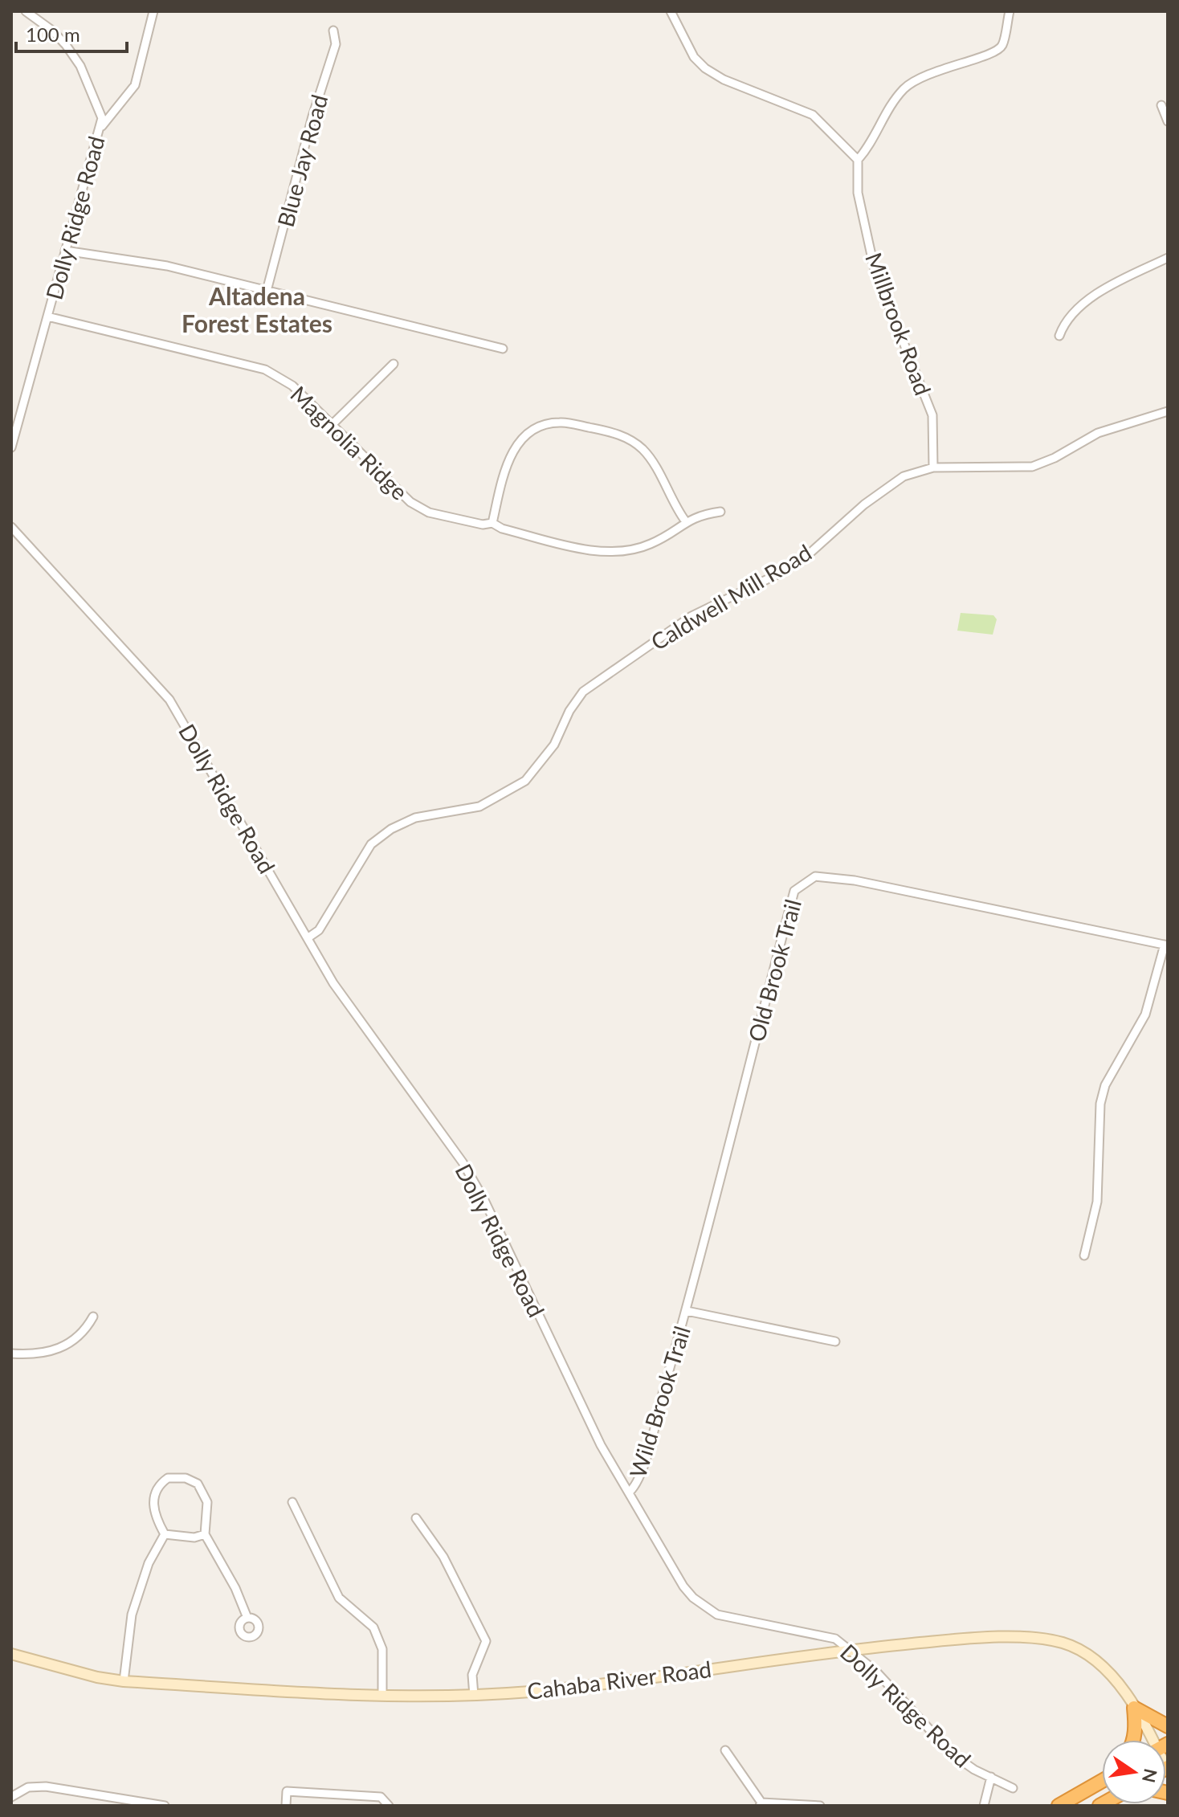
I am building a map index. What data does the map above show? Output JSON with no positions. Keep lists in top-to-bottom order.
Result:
{
  "streets": {
    "main road": ["Cahaba River Road"],
    "street": [
      "Blue Jay Road",
      "Dolly Ridge Road",
      "Millbrook Road",
      "Magnolia Ridge",
      "Caldwell Mill Road",
      "Old Brook Trail",
      "Wild Brook Trail"
    ]
  },
  "crossings": [
    ["Dolly Ridge Road", "Magnolia Ridge"],
    ["Dolly Ridge Road", "Caldwell Mill Road"],
    ["Dolly Ridge Road", "Wild Brook Trail"],
    ["Dolly Ridge Road", "Cahaba River Road"],
    ["Millbrook Road", "Caldwell Mill Road"],
    ["Old Brook Trail", "Wild Brook Trail"]
  ],
  "districts": ["Altadena Forest Estates"],
  "scale_bar": "100 m",
  "north": "right"
}
